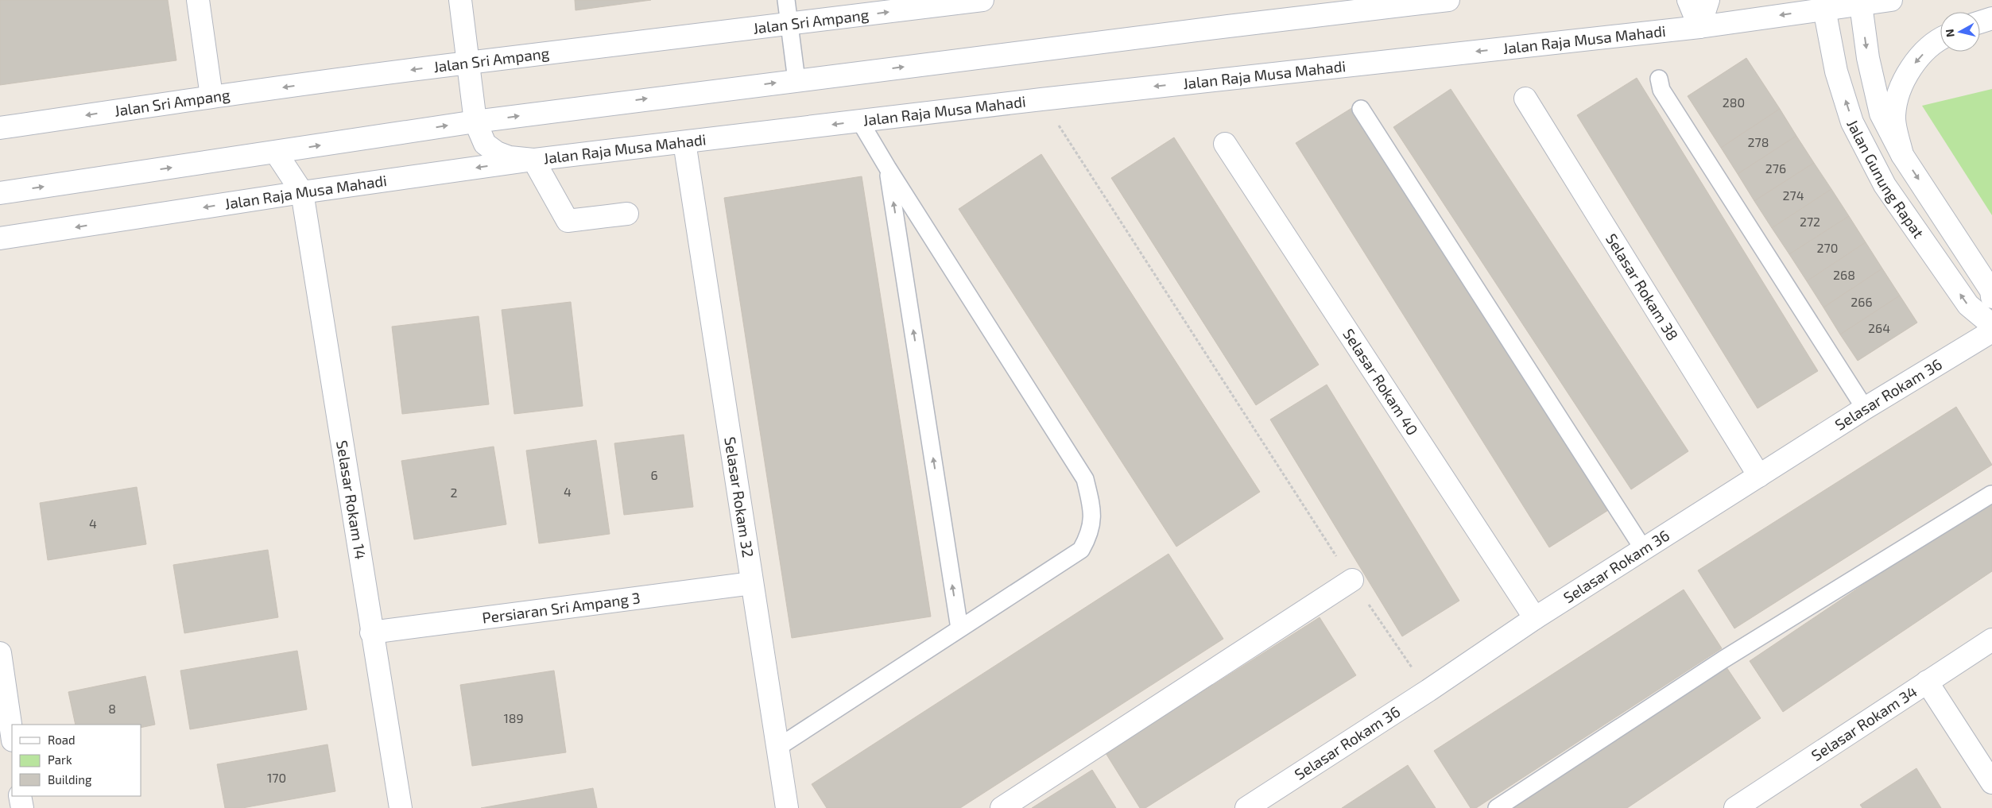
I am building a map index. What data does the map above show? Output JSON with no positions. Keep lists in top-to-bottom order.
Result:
{
  "streets": {
    "street": [
      "Jalan Sri Ampang",
      "Jalan Raja Musa Mahadi",
      "Jalan Gunung Rapat",
      "Selasar Rokam 38",
      "Selasar Rokam 40",
      "Selasar Rokam 36",
      "Selasar Rokam 32",
      "Selasar Rokam 14",
      "Persiaran Sri Ampang 3",
      "Selasar Rokam 34"
    ]
  },
  "crossings": [
    ["Jalan Raja Musa Mahadi", "Jalan Gunung Rapat"],
    ["Jalan Raja Musa Mahadi", "Selasar Rokam 32"],
    ["Jalan Raja Musa Mahadi", "Selasar Rokam 14"],
    ["Selasar Rokam 38", "Selasar Rokam 36"],
    ["Selasar Rokam 40", "Selasar Rokam 36"],
    ["Selasar Rokam 32", "Persiaran Sri Ampang 3"],
    ["Selasar Rokam 14", "Persiaran Sri Ampang 3"]
  ],
  "house_numbers": [
    "280",
    "278",
    "276",
    "274",
    "272",
    "270",
    "268",
    "266",
    "264",
    "6",
    "4",
    "2",
    "4",
    "8",
    "189",
    "170"
  ],
  "legend": ["Road", "Park", "Building"],
  "north": "left"
}
